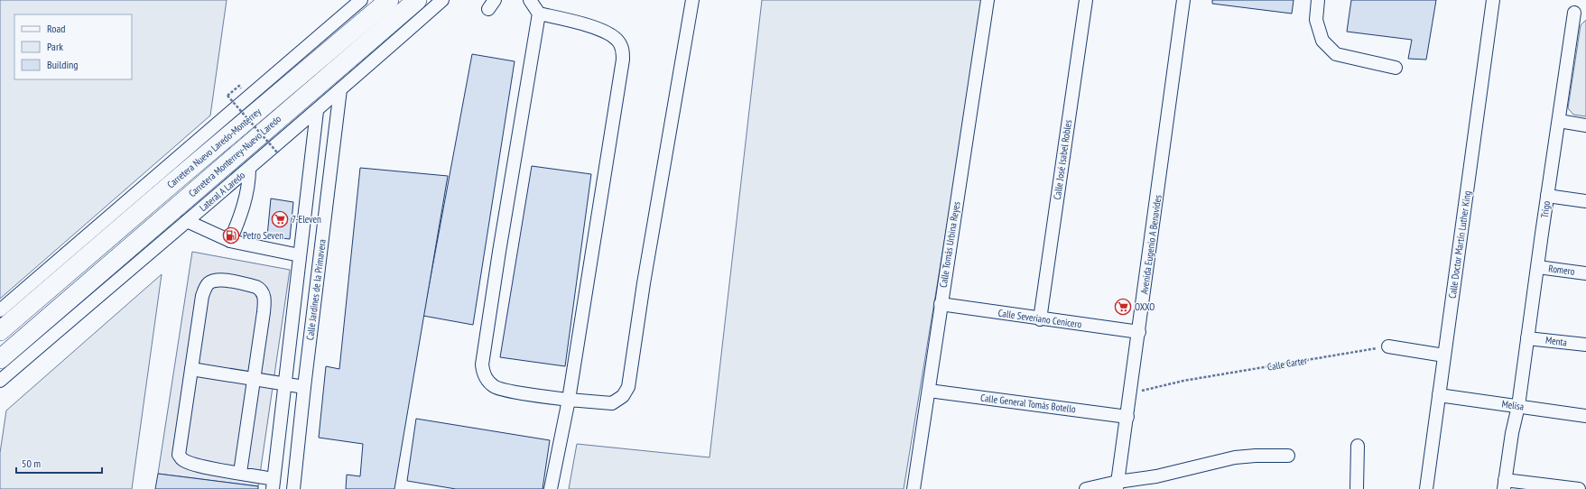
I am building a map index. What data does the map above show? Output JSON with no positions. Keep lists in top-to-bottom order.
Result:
{
  "streets": {
    "highway": ["Carretera Nuevo Laredo-Monterrey", "Carretera Monterrey-Nuevo Laredo"],
    "street": [
      "Calle José Isabel Robles",
      "Lateral A Laredo",
      "Trigo",
      "Calle Tomás Urbina Reyes",
      "Avenida Eugenio A Benavides",
      "Calle Doctor Martín Luther King",
      "Romero",
      "Calle Jardines de la Primavera",
      "Calle Severiano Cenicero",
      "Menta",
      "Calle General Tomás Botello",
      "Melisa"
    ],
    "path": ["Calle Carter"]
  },
  "crossings": [
    ["Calle José Isabel Robles", "Calle Severiano Cenicero"],
    ["Lateral A Laredo", "Calle Jardines de la Primavera"],
    ["Trigo", "Romero"],
    ["Trigo", "Menta"],
    ["Trigo", "Melisa"],
    ["Calle Tomás Urbina Reyes", "Calle Severiano Cenicero"],
    ["Calle Tomás Urbina Reyes", "Calle General Tomás Botello"],
    ["Avenida Eugenio A Benavides", "Calle Severiano Cenicero"],
    ["Avenida Eugenio A Benavides", "Calle Carter"],
    ["Avenida Eugenio A Benavides", "Calle General Tomás Botello"],
    ["Calle Doctor Martín Luther King", "Melisa"]
  ],
  "places": {
    "supermarket": ["7-Eleven", "OXXO"],
    "fuel station": ["Petro Seven"]
  },
  "legend": ["Road", "Park", "Building"],
  "scale_bar": "50 m"
}
